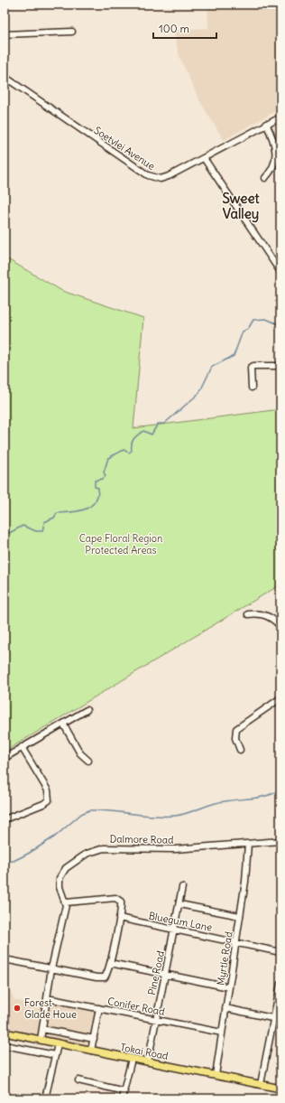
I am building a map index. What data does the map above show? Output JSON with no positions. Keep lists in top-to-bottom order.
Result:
{
  "streets": {
    "main road": ["Tokai Road"],
    "street": [
      "Soetvlei Avenue",
      "Dalmore Road",
      "Bluegum Lane",
      "Myrtle Road",
      "Pine Road",
      "Conifer Road"
    ]
  },
  "crossings": [
    ["Dalmore Road", "Myrtle Road"],
    ["Bluegum Lane", "Myrtle Road"],
    ["Bluegum Lane", "Pine Road"],
    ["Myrtle Road", "Conifer Road"],
    ["Myrtle Road", "Tokai Road"],
    ["Pine Road", "Conifer Road"],
    ["Pine Road", "Tokai Road"]
  ],
  "districts": ["Sweet Valley"],
  "parks": ["Cape Floral Region Protected Areas"],
  "places": ["Forest Glade Houe"],
  "scale_bar": "100 m"
}
